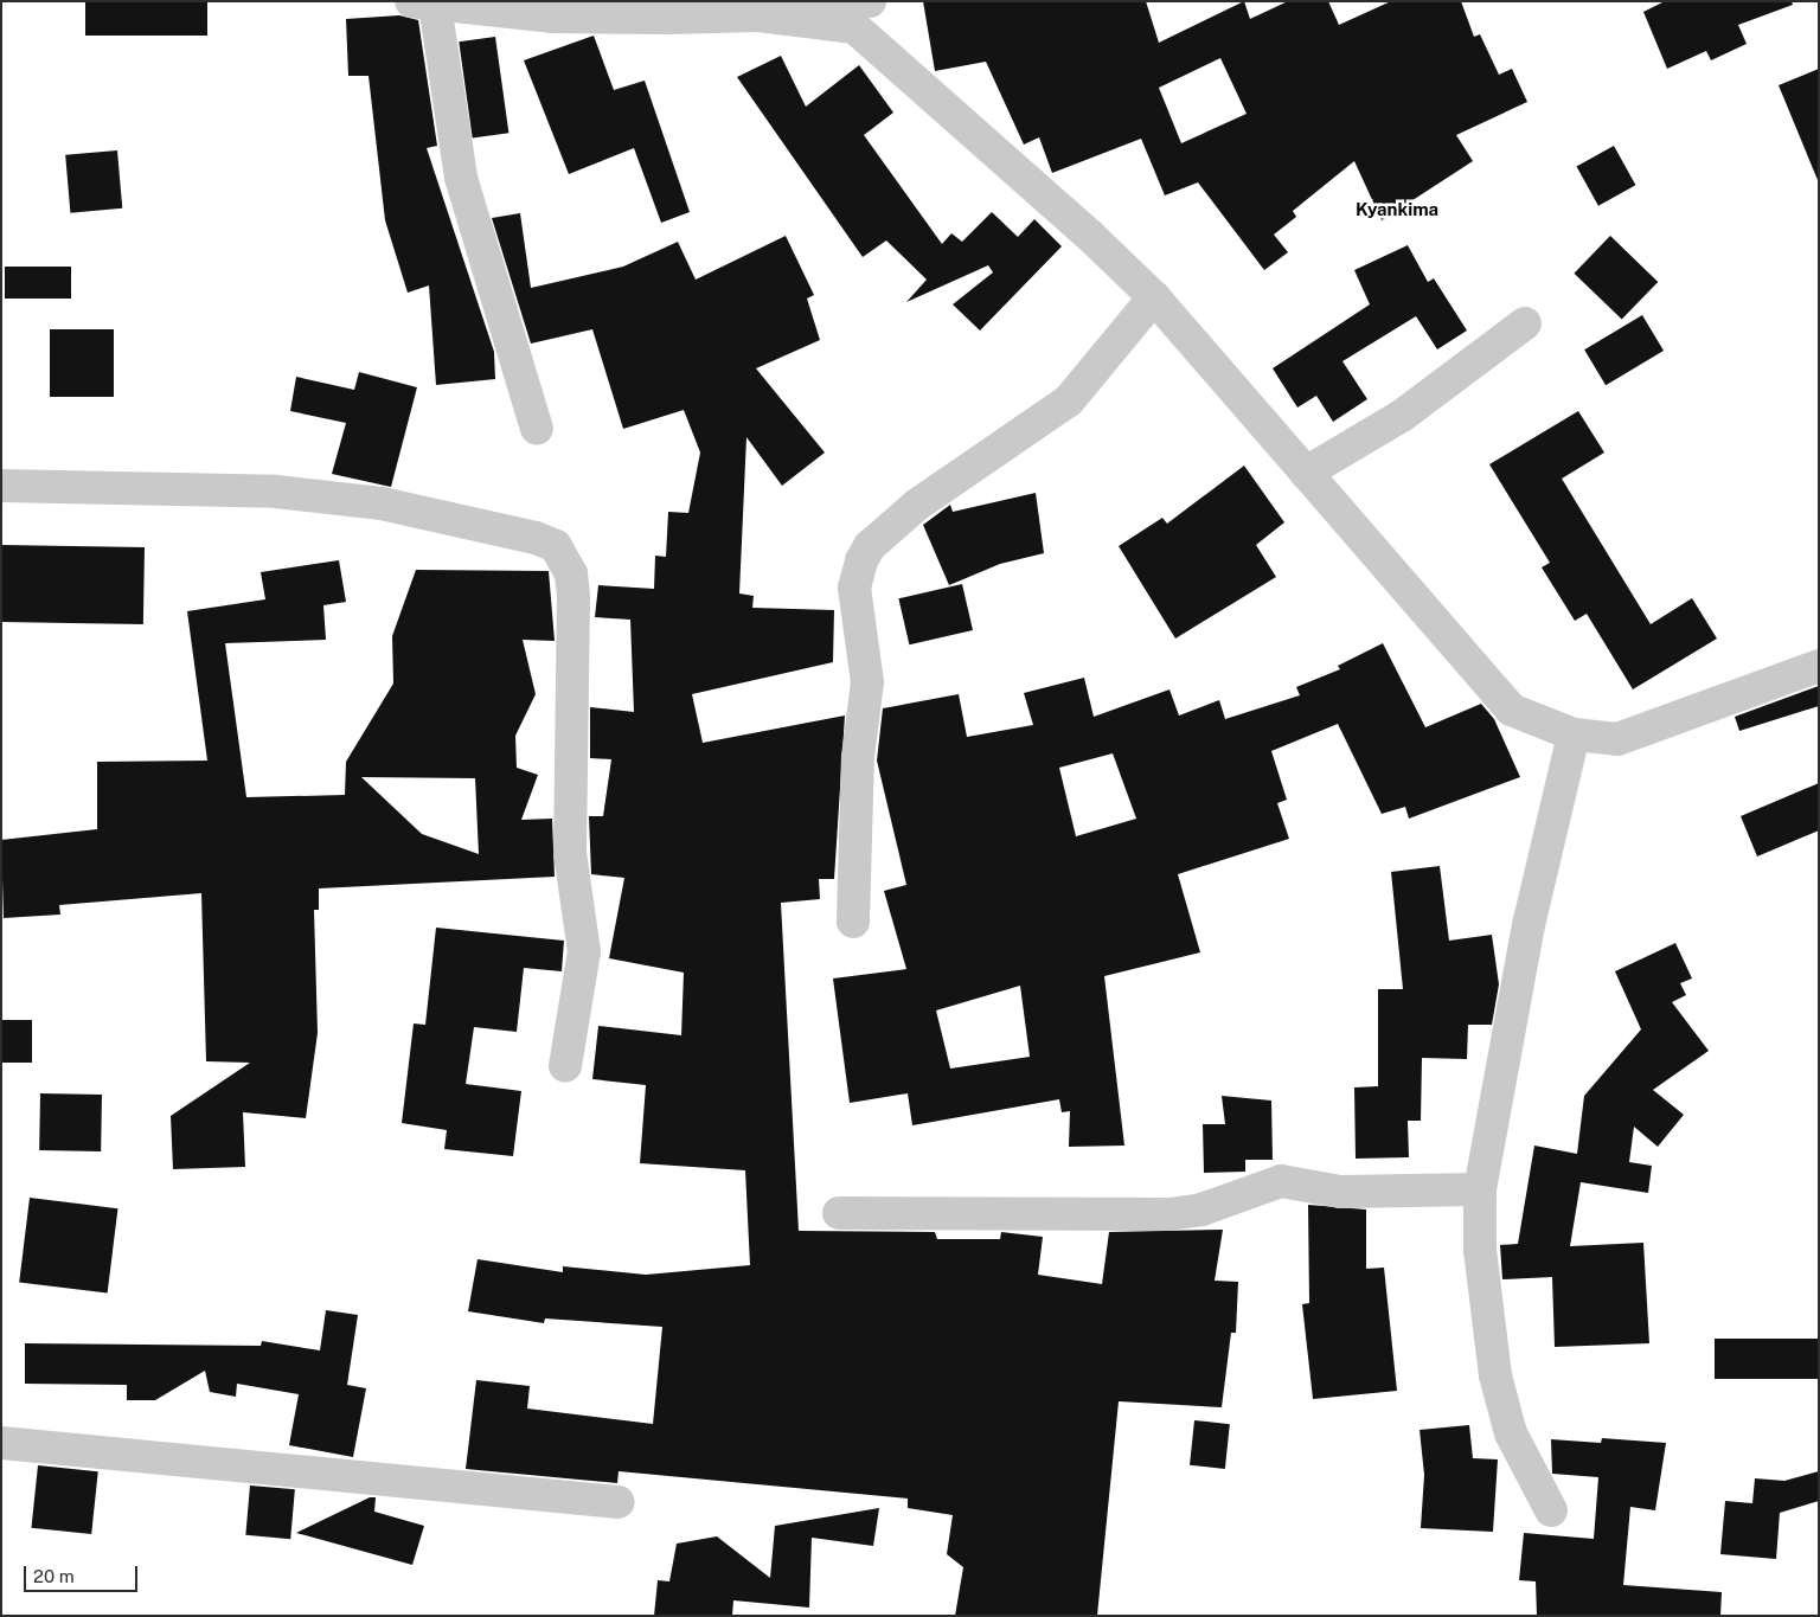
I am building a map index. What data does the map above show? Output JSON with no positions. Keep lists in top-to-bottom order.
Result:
{
  "districts": ["Kyankima"],
  "scale_bar": "20 m"
}
